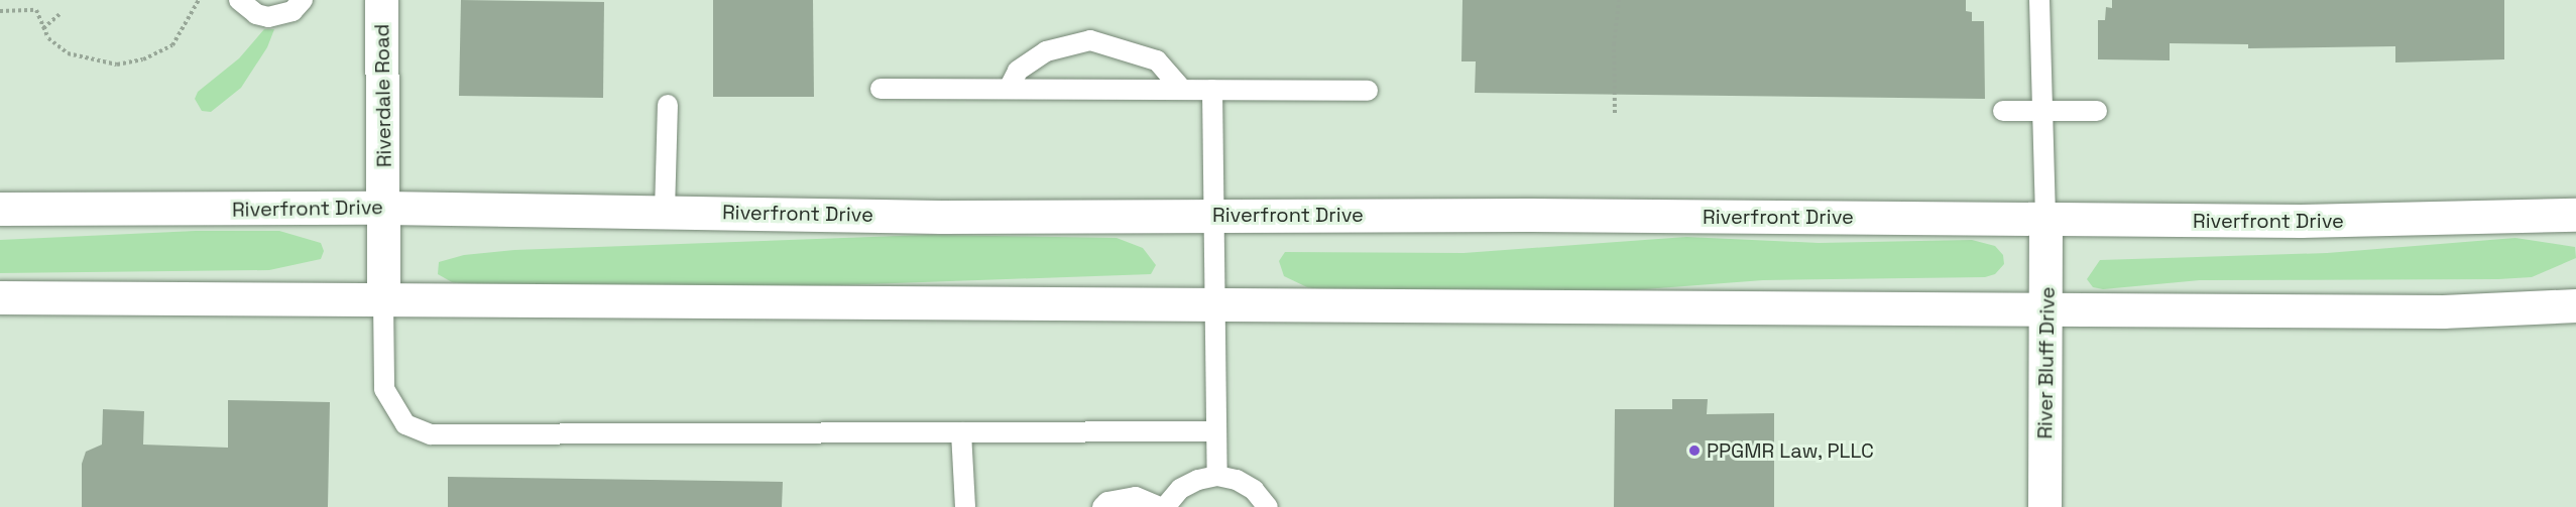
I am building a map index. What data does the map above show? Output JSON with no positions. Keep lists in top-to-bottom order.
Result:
{
  "streets": {
    "street": ["Riverdale Road", "Riverfront Drive", "River Bluff Drive"]
  },
  "crossings": [
    ["Riverdale Road", "Riverfront Drive"],
    ["Riverfront Drive", "River Bluff Drive"]
  ],
  "places": ["PPGMR Law, PLLC"]
}
